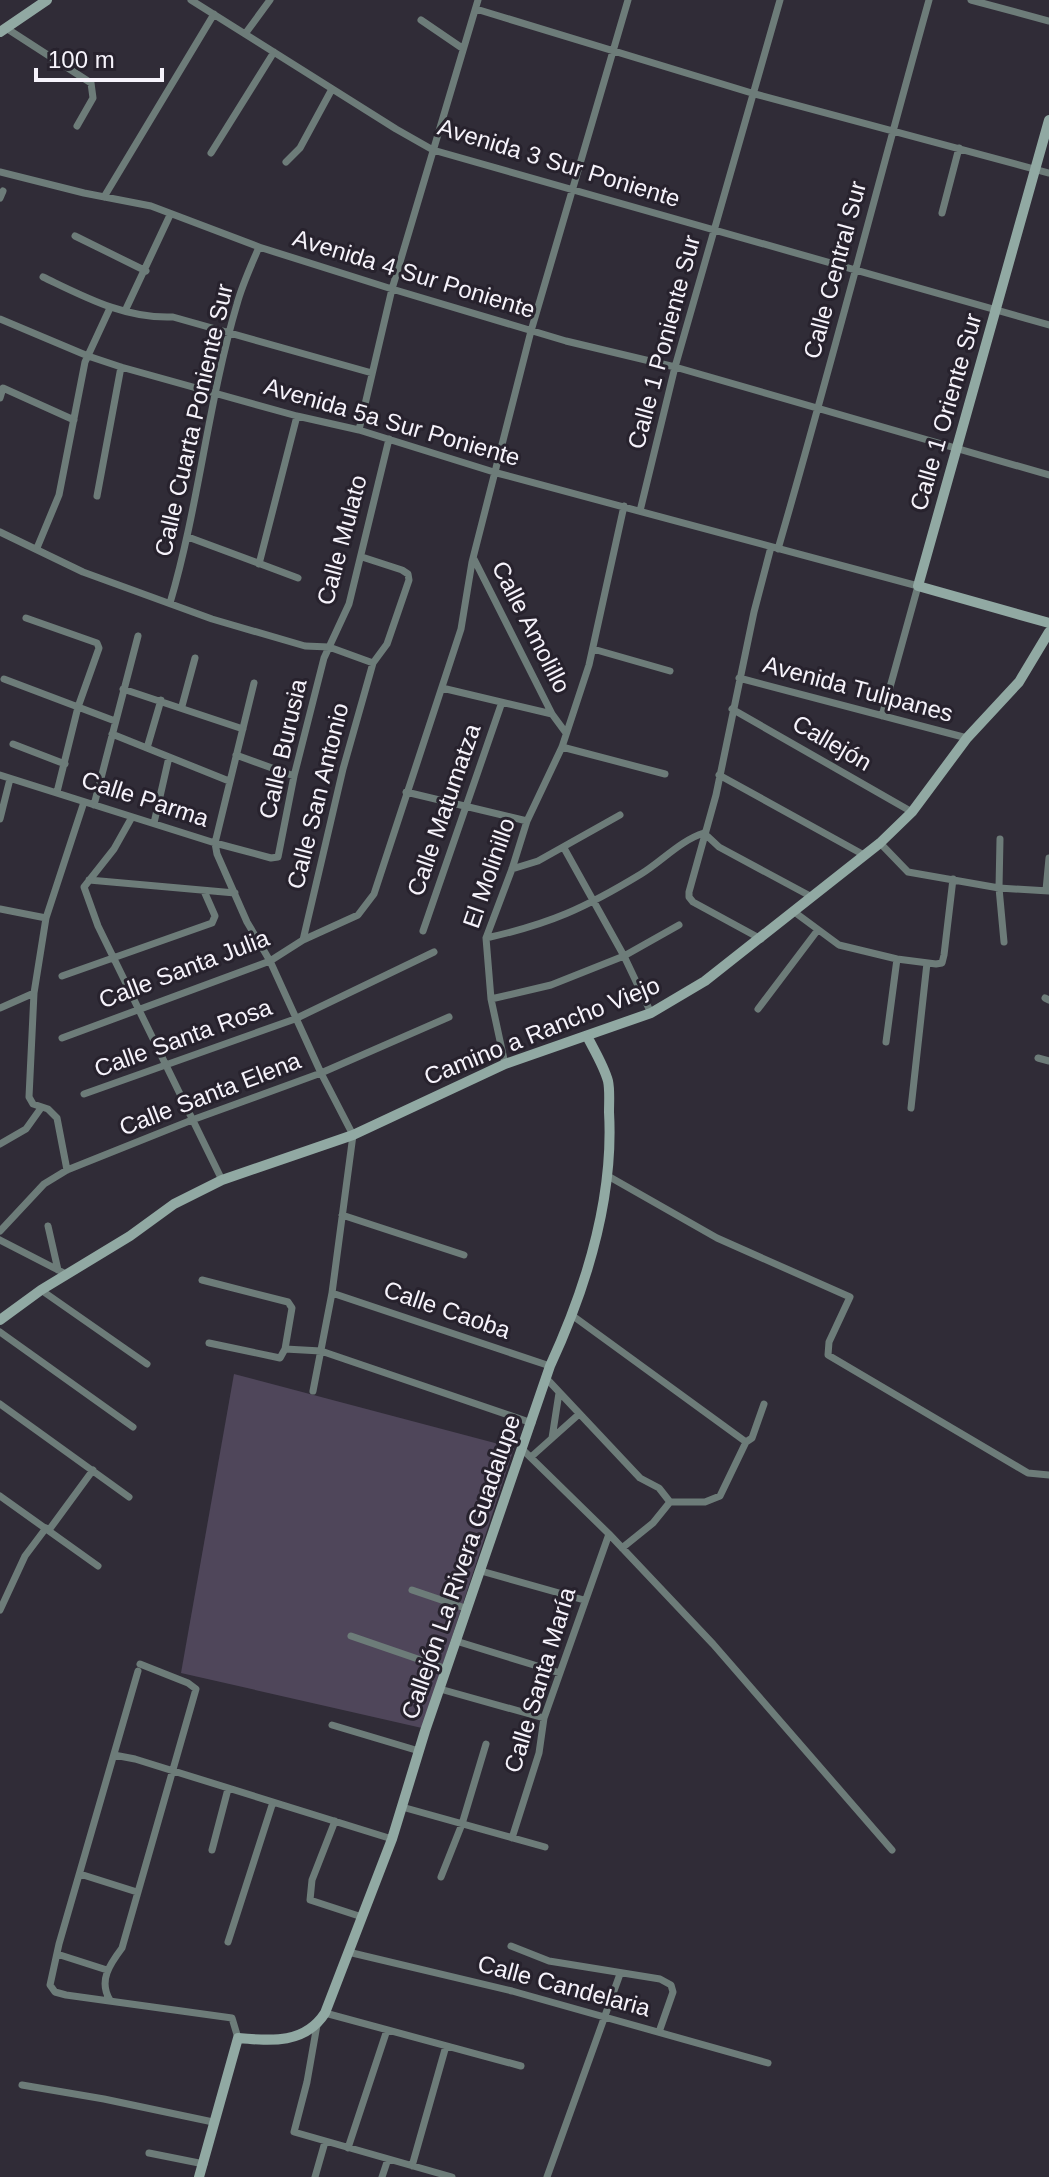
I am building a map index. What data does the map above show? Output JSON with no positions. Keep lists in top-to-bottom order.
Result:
{
  "streets": {
    "street": [
      "Avenida 3 Sur Poniente",
      "Calle Central Sur",
      "Avenida 4 Sur Poniente",
      "Calle 1 Poniente Sur",
      "Calle 1 Oriente Sur",
      "Calle Cuarta Poniente Sur",
      "Avenida 5a Sur Poniente",
      "Calle Mulato",
      "Calle Amolillo",
      "Avenida Tulipanes",
      "Callejón",
      "Calle Burusia",
      "Calle San Antonio",
      "Calle Parma",
      "Calle Matumatza",
      "El Molinillo",
      "Calle Santa Julia",
      "Camino a Rancho Viejo",
      "Calle Santa Rosa",
      "Calle Santa Elena",
      "Calle Caoba",
      "Callejón La Rivera Guadalupe",
      "Calle Santa María",
      "Calle Candelaria"
    ]
  },
  "crossings": [
    ["Avenida 3 Sur Poniente", "Calle Central Sur"],
    ["Avenida 3 Sur Poniente", "Calle 1 Poniente Sur"],
    ["Avenida 3 Sur Poniente", "Calle 1 Oriente Sur"],
    ["Avenida 3 Sur Poniente", "Calle Santa Julia"],
    ["Calle Central Sur", "Avenida 4 Sur Poniente"],
    ["Calle Central Sur", "Avenida 5a Sur Poniente"],
    ["Calle Central Sur", "Avenida Tulipanes"],
    ["Calle Central Sur", "Callejón"],
    ["Calle Central Sur", "Camino a Rancho Viejo"],
    ["Avenida 4 Sur Poniente", "Calle 1 Poniente Sur"],
    ["Avenida 4 Sur Poniente", "Calle 1 Oriente Sur"],
    ["Avenida 4 Sur Poniente", "Calle Cuarta Poniente Sur"],
    ["Avenida 4 Sur Poniente", "Calle Santa Julia"],
    ["Calle 1 Poniente Sur", "Avenida 5a Sur Poniente"],
    ["Calle 1 Oriente Sur", "Avenida 5a Sur Poniente"],
    ["Calle 1 Oriente Sur", "Avenida Tulipanes"],
    ["Calle Cuarta Poniente Sur", "Avenida 5a Sur Poniente"],
    ["Avenida 5a Sur Poniente", "Calle Mulato"],
    ["Avenida 5a Sur Poniente", "El Molinillo"],
    ["Avenida 5a Sur Poniente", "Calle Santa Julia"],
    ["Calle Mulato", "Calle Burusia"],
    ["Calle Mulato", "Calle San Antonio"],
    ["Calle Amolillo", "El Molinillo"],
    ["Calle Amolillo", "Calle Santa Julia"],
    ["Avenida Tulipanes", "Camino a Rancho Viejo"],
    ["Callejón", "Camino a Rancho Viejo"],
    ["Calle Burusia", "Calle Parma"],
    ["Calle San Antonio", "Calle Santa Julia"],
    ["El Molinillo", "Camino a Rancho Viejo"],
    ["Camino a Rancho Viejo", "Callejón La Rivera Guadalupe"],
    ["Calle Caoba", "Callejón La Rivera Guadalupe"],
    ["Callejón La Rivera Guadalupe", "Calle Candelaria"]
  ],
  "scale_bar": "100 m"
}
